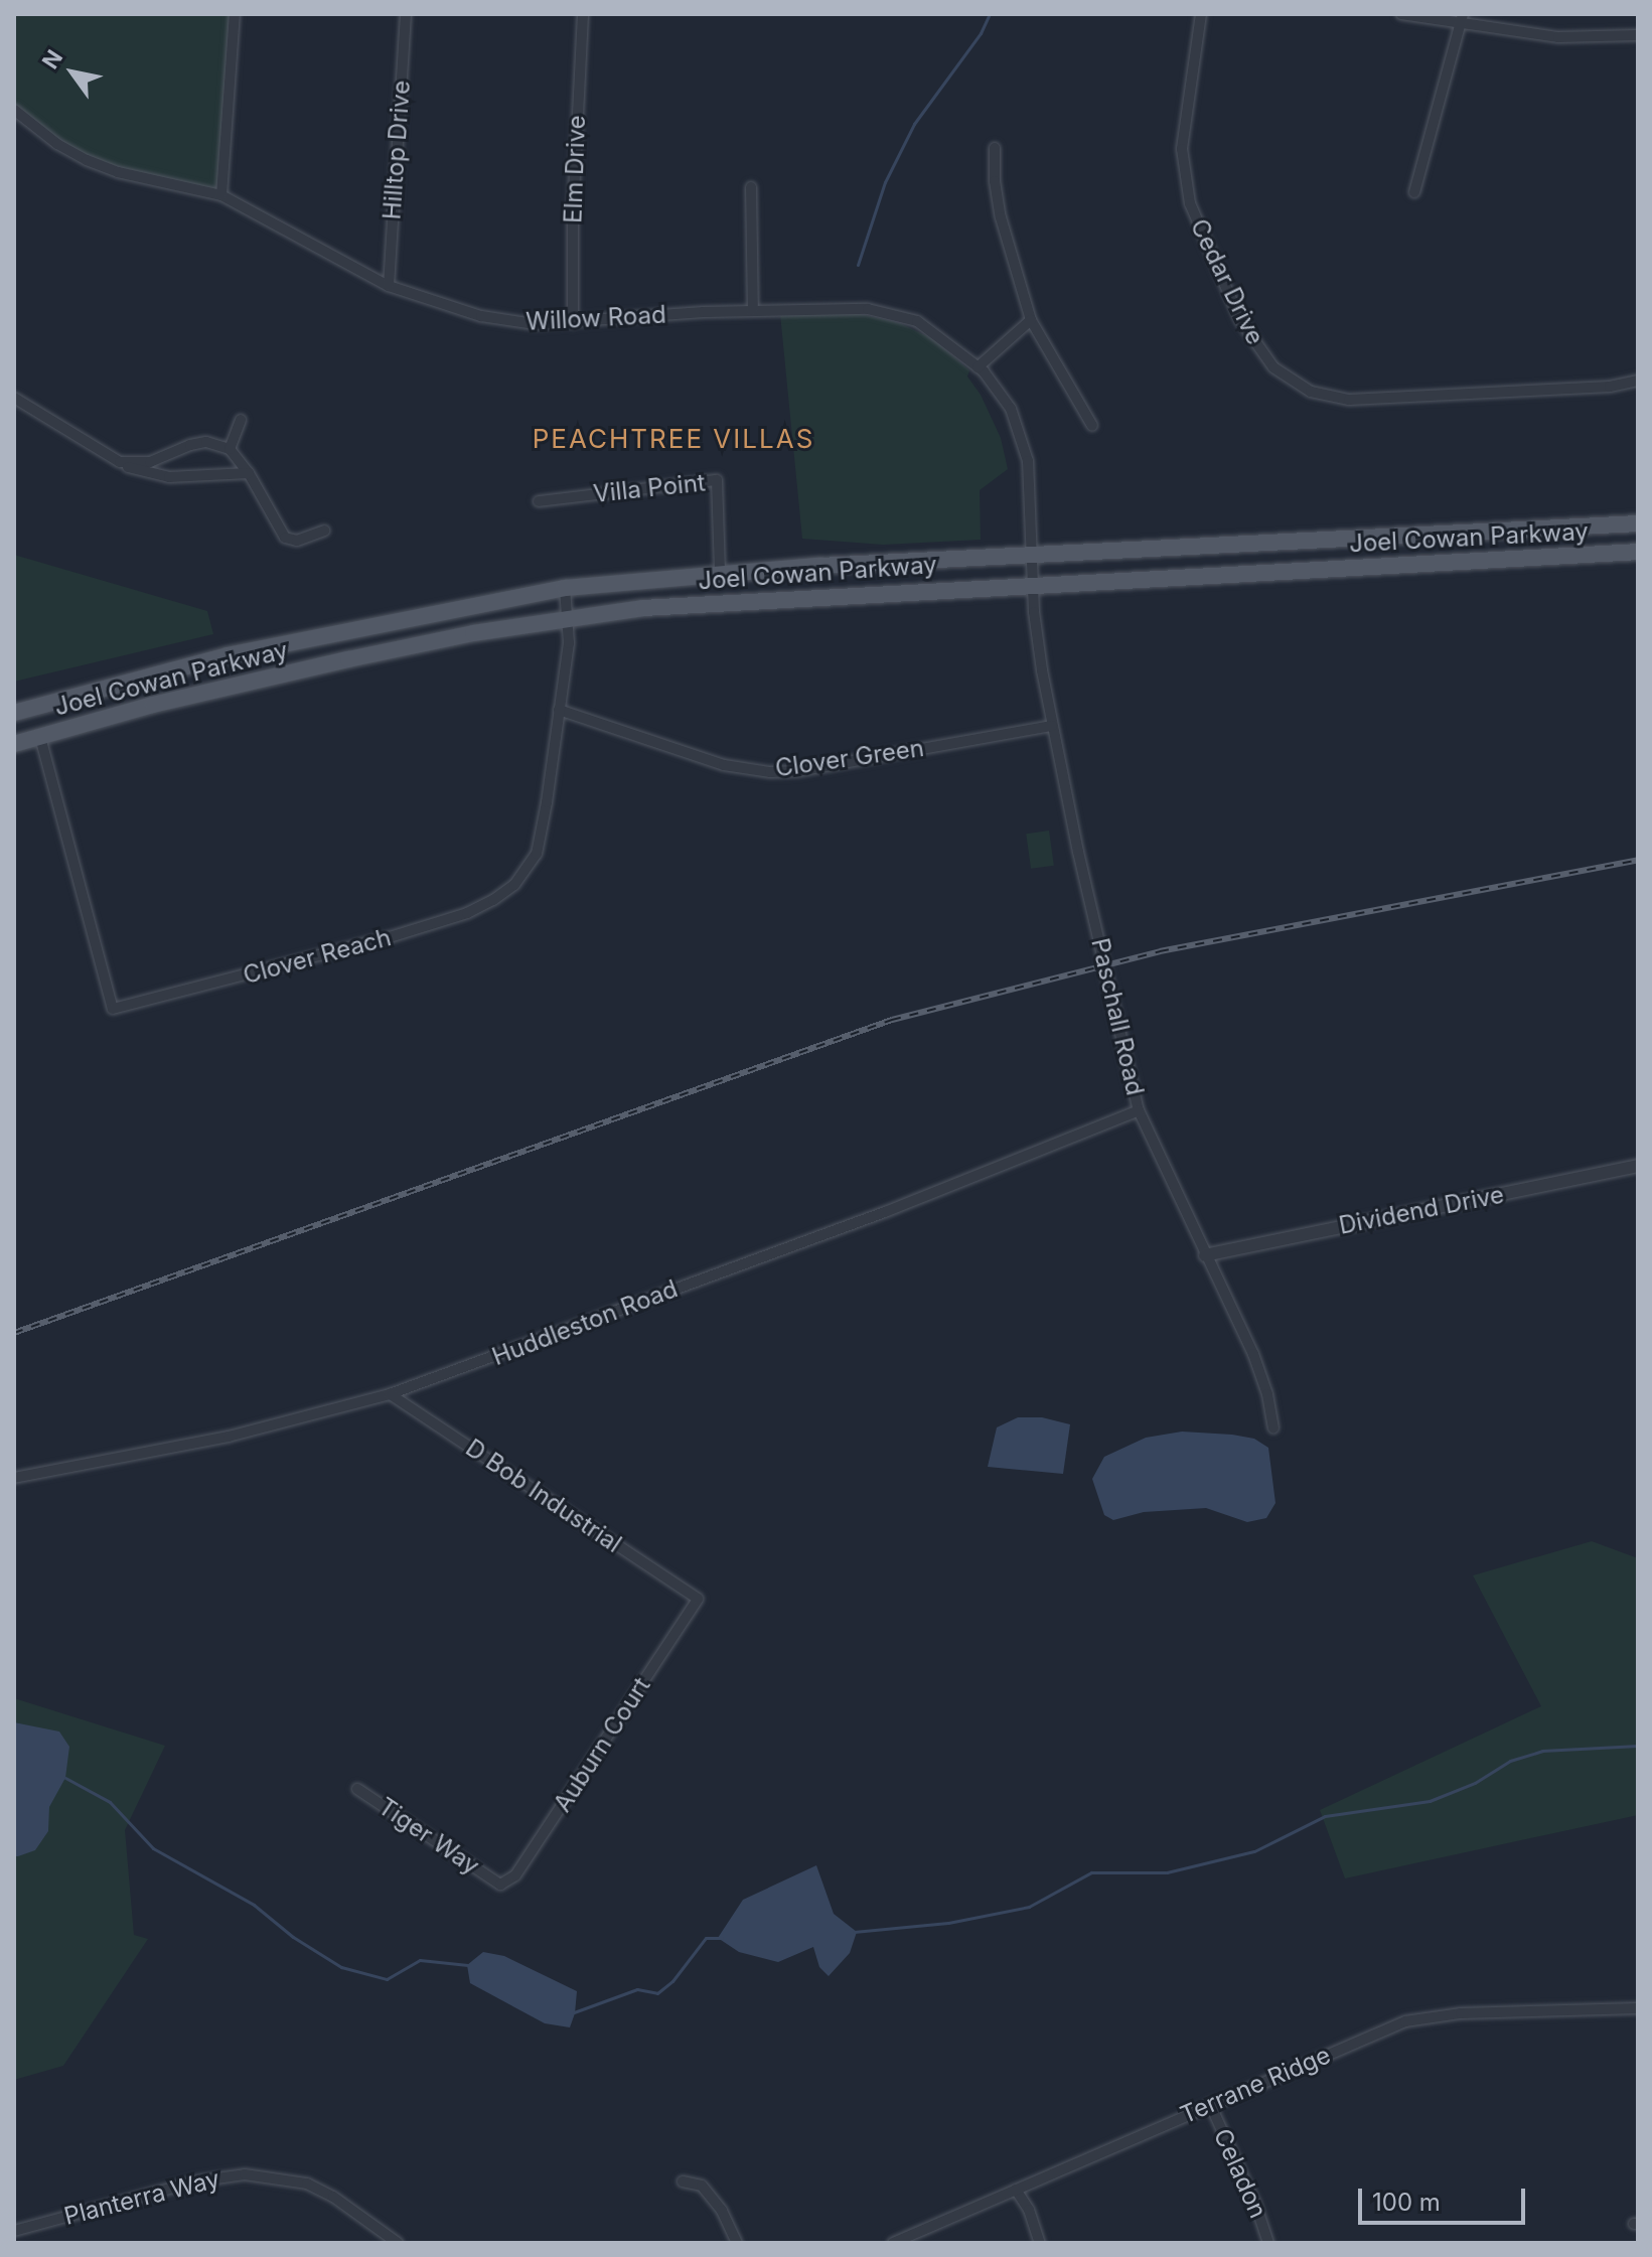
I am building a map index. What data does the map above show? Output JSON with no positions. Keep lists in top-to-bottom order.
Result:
{
  "streets": {
    "main road": ["Joel Cowan Parkway"],
    "street": [
      "Hilltop Drive",
      "Elm Drive",
      "Cedar Drive",
      "Willow Road",
      "Villa Point",
      "Clover Green",
      "Clover Reach",
      "Paschall Road",
      "Dividend Drive",
      "Huddleston Road",
      "D Bob Industrial",
      "Auburn Court",
      "Tiger Way",
      "Terrane Ridge",
      "Celadon",
      "Planterra Way"
    ]
  },
  "crossings": [
    ["Hilltop Drive", "Willow Road"],
    ["Elm Drive", "Willow Road"],
    ["Willow Road", "Joel Cowan Parkway"],
    ["Willow Road", "Paschall Road"],
    ["Villa Point", "Joel Cowan Parkway"],
    ["Joel Cowan Parkway", "Clover Reach"],
    ["Joel Cowan Parkway", "Paschall Road"],
    ["Clover Green", "Clover Reach"],
    ["Clover Green", "Paschall Road"],
    ["Paschall Road", "Dividend Drive"],
    ["Paschall Road", "Huddleston Road"],
    ["Huddleston Road", "D Bob Industrial"],
    ["D Bob Industrial", "Auburn Court"],
    ["Auburn Court", "Tiger Way"],
    ["Terrane Ridge", "Celadon"]
  ],
  "districts": ["PEACHTREE VILLAS"],
  "scale_bar": "100 m",
  "north": "top left"
}
